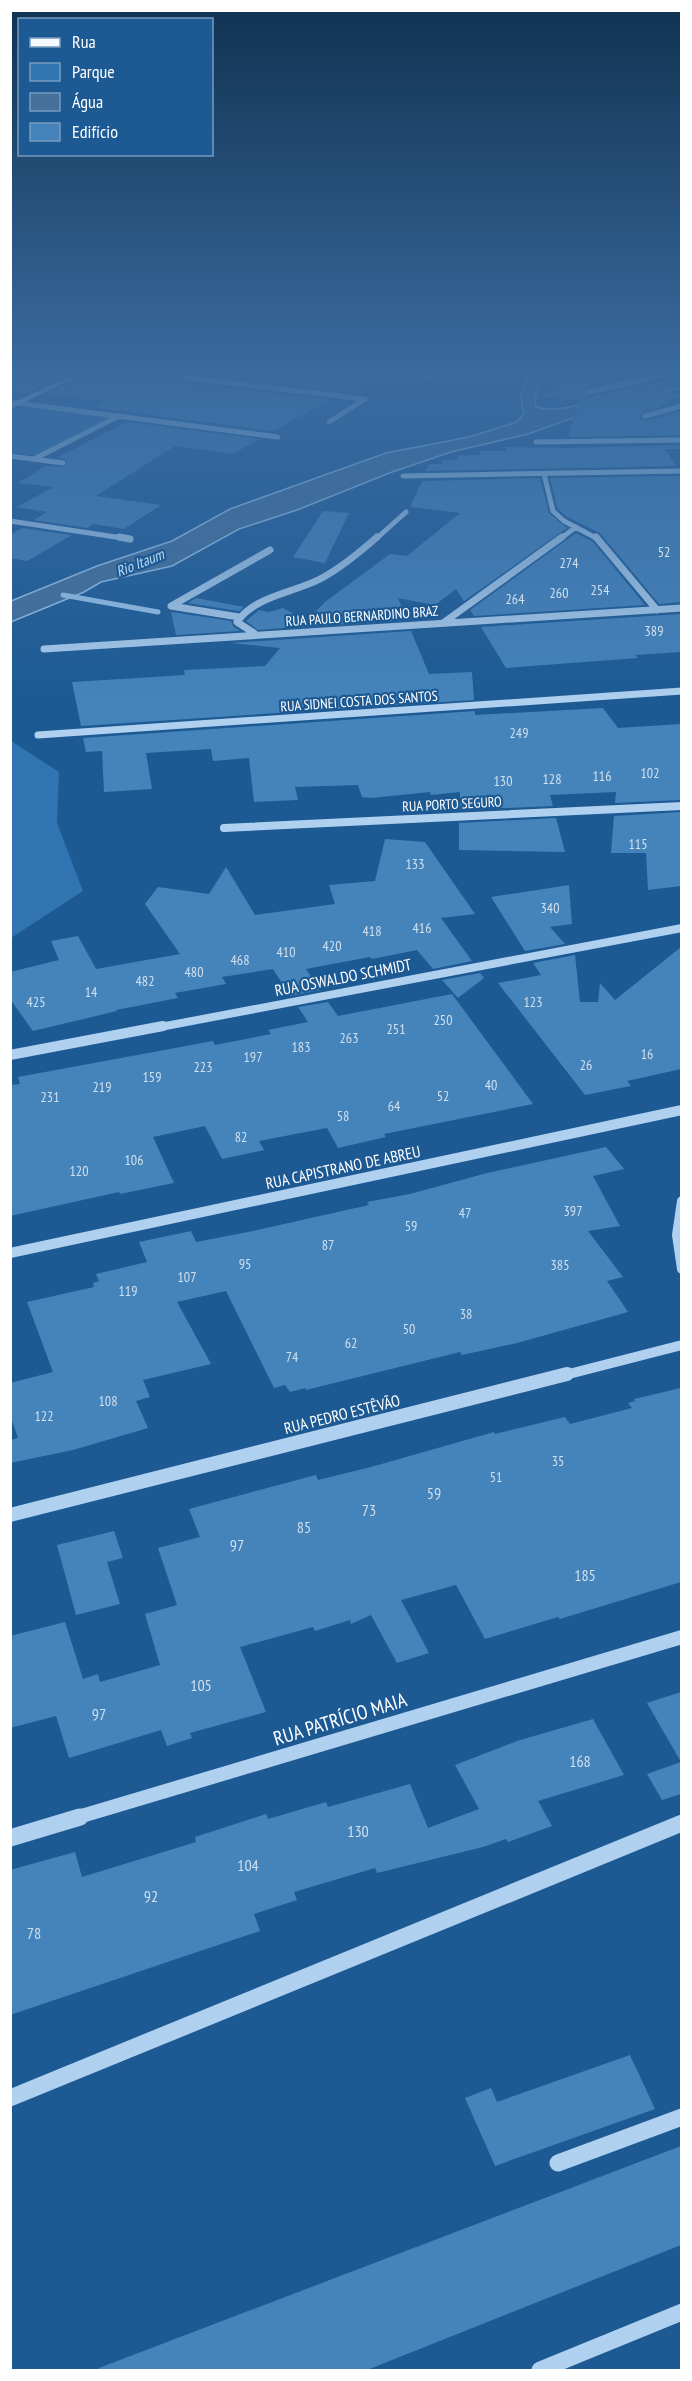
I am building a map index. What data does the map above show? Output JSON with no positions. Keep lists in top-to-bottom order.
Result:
{
  "streets": {
    "street": [
      "RUA PAULO BERNARDINO BRAZ",
      "RUA SIDNEI COSTA DOS SANTOS",
      "RUA PORTO SEGURO",
      "RUA OSWALDO SCHMIDT",
      "RUA CAPISTRANO DE ABREU",
      "RUA PEDRO ESTÊVÃO",
      "RUA PATRÍCIO MAIA"
    ]
  },
  "water": ["Rio Itaum"],
  "house_numbers": [
    "52",
    "274",
    "254",
    "260",
    "264",
    "389",
    "249",
    "102",
    "116",
    "128",
    "130",
    "115",
    "133",
    "340",
    "416",
    "418",
    "420",
    "410",
    "468",
    "480",
    "482",
    "14",
    "425",
    "123",
    "250",
    "251",
    "263",
    "183",
    "16",
    "197",
    "26",
    "223",
    "159",
    "40",
    "219",
    "52",
    "231",
    "64",
    "58",
    "82",
    "106",
    "120",
    "397",
    "47",
    "59",
    "87",
    "95",
    "385",
    "107",
    "119",
    "38",
    "50",
    "62",
    "74",
    "108",
    "122",
    "35",
    "51",
    "59",
    "73",
    "85",
    "97",
    "185",
    "105",
    "97",
    "168",
    "130",
    "104",
    "92",
    "78"
  ],
  "legend": [
    "Rua",
    "Parque",
    "Água",
    "Edifício"
  ]
}
